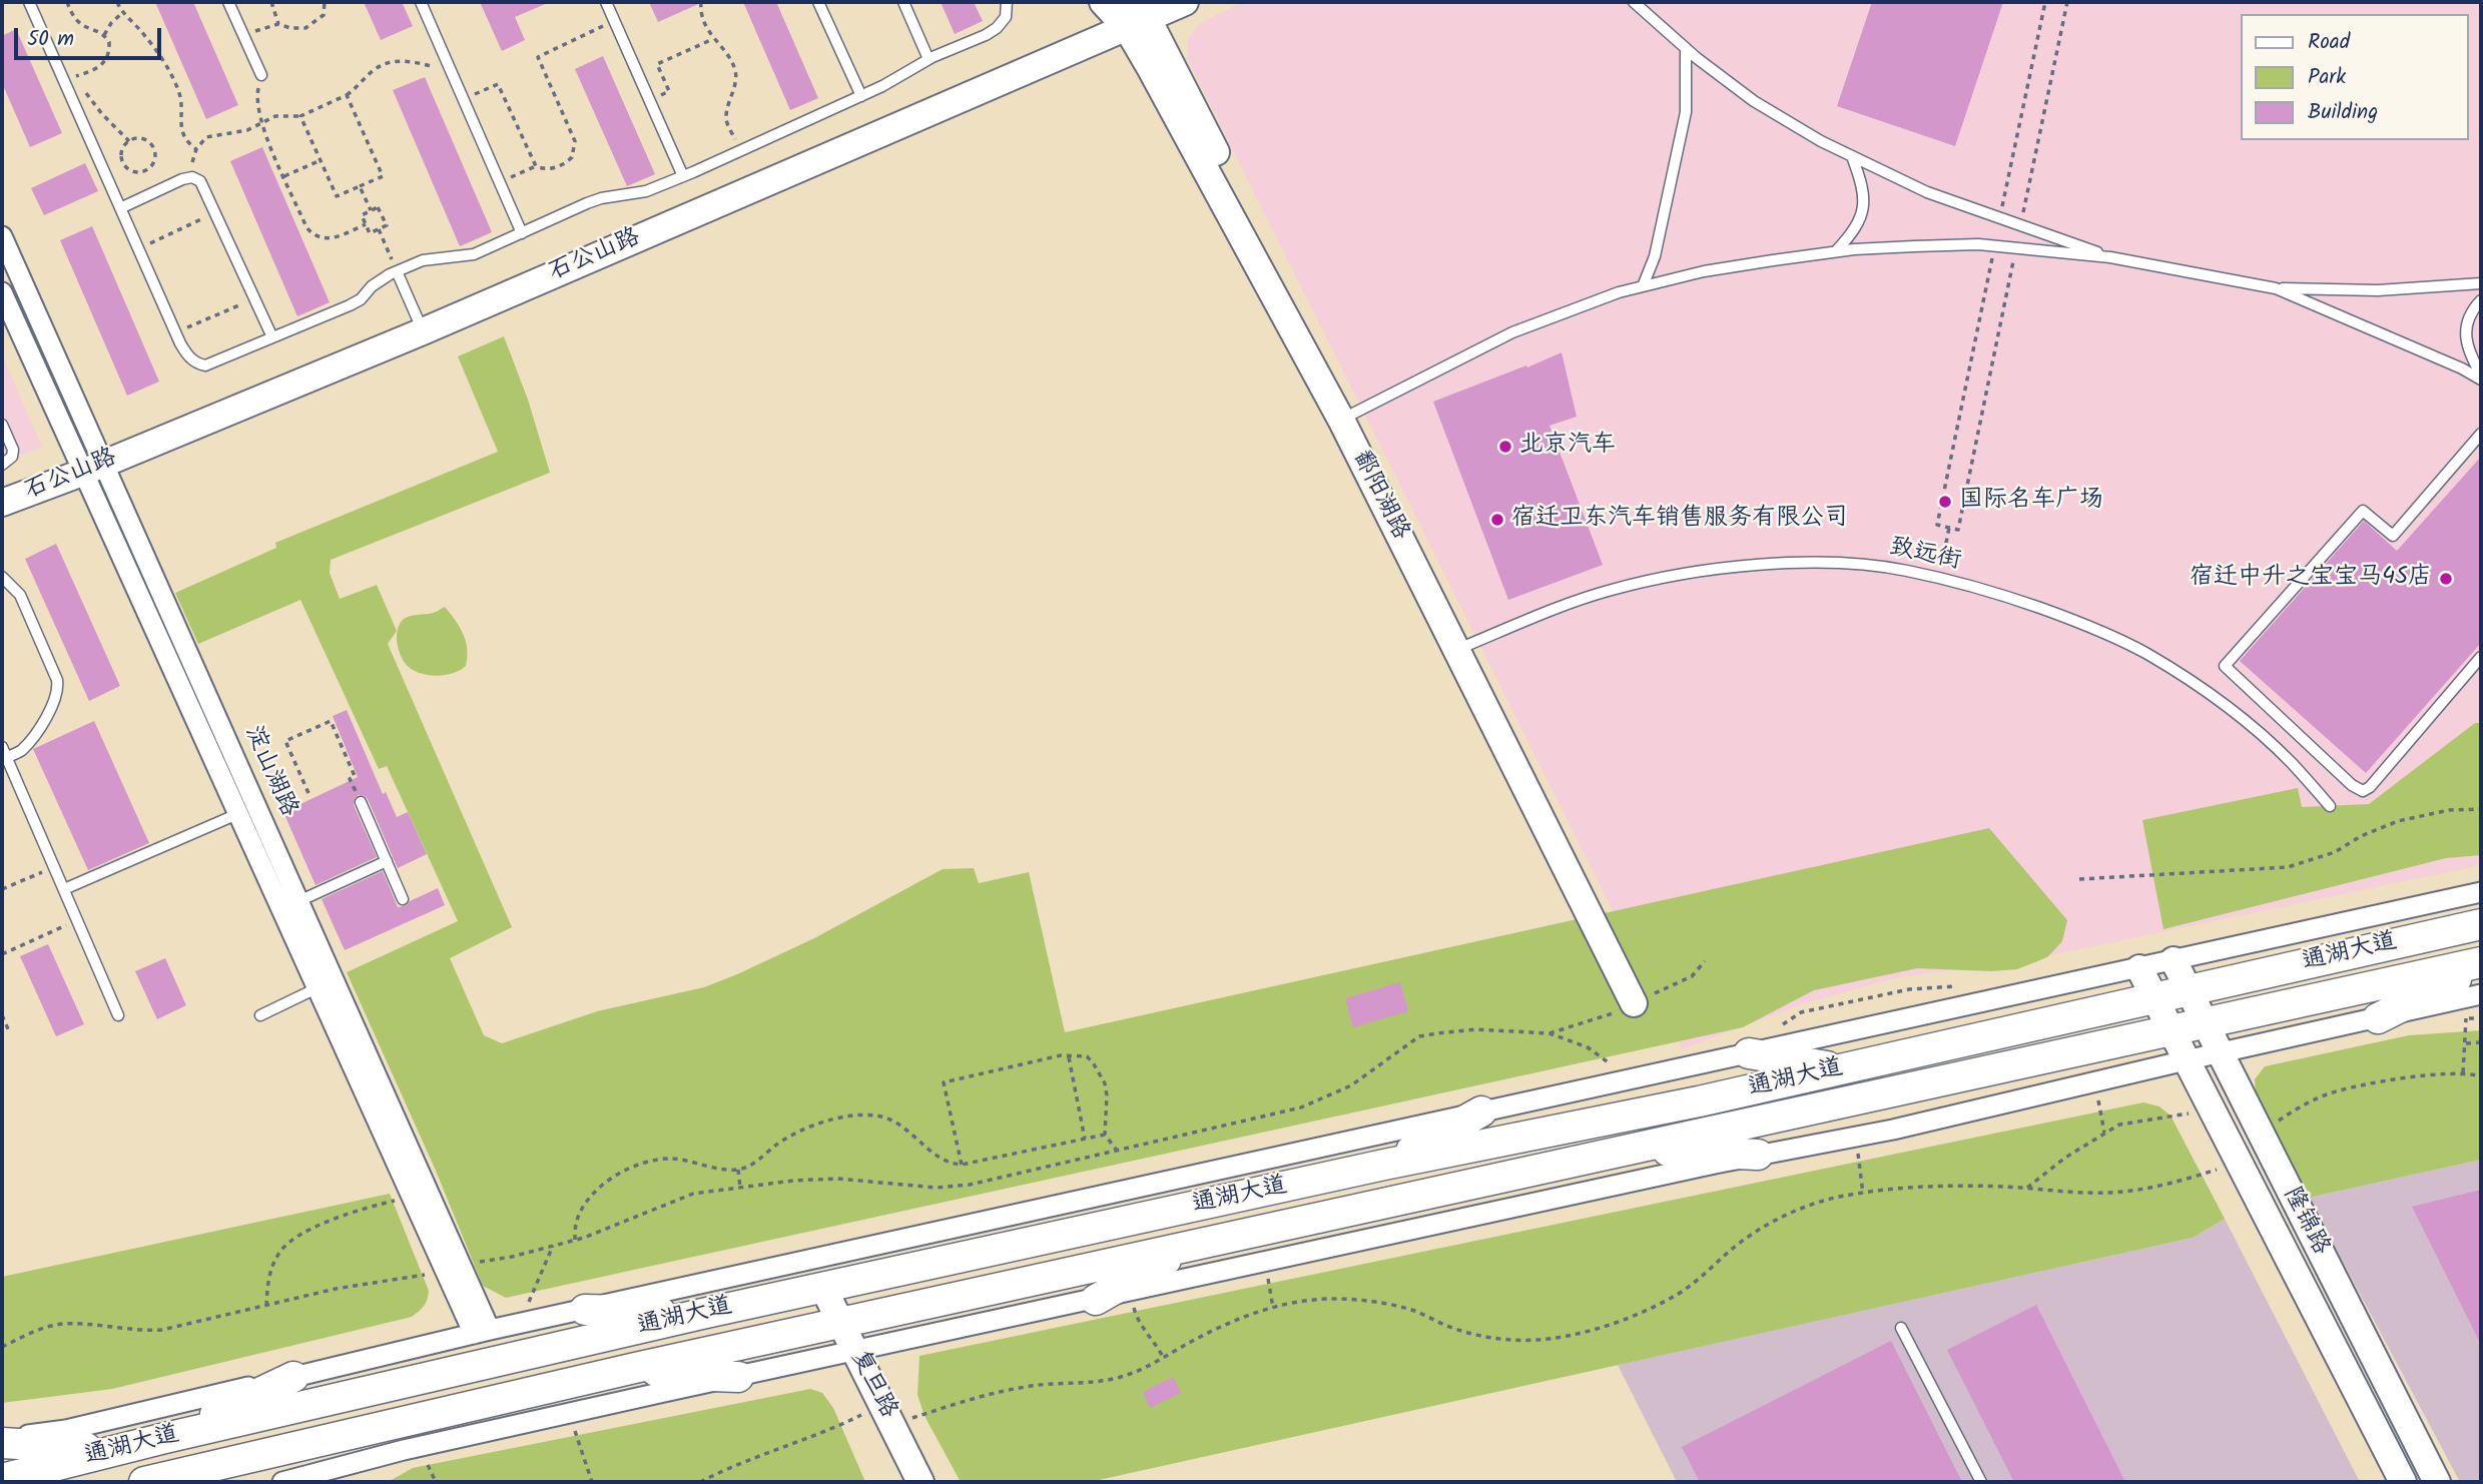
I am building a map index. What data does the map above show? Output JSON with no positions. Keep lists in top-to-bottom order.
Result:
{
  "streets": {
    "main road": ["通湖大道"],
    "street": [
      "石公山路",
      "鄱阳湖路",
      "淀山湖路",
      "隆锦路",
      "复旦路"
    ],
    "lane": ["致远街"]
  },
  "crossings": [
    ["石公山路", "鄱阳湖路"],
    ["石公山路", "淀山湖路"],
    ["鄱阳湖路", "致远街"],
    ["通湖大道", "隆锦路"],
    ["通湖大道", "复旦路"]
  ],
  "places": [
    "北京汽车",
    "国际名车广场",
    "宿迁卫东汽车销售服务有限公司",
    "宿迁中升之宝宝马4S店"
  ],
  "legend": ["Road", "Park", "Building"],
  "scale_bar": "50 m"
}
